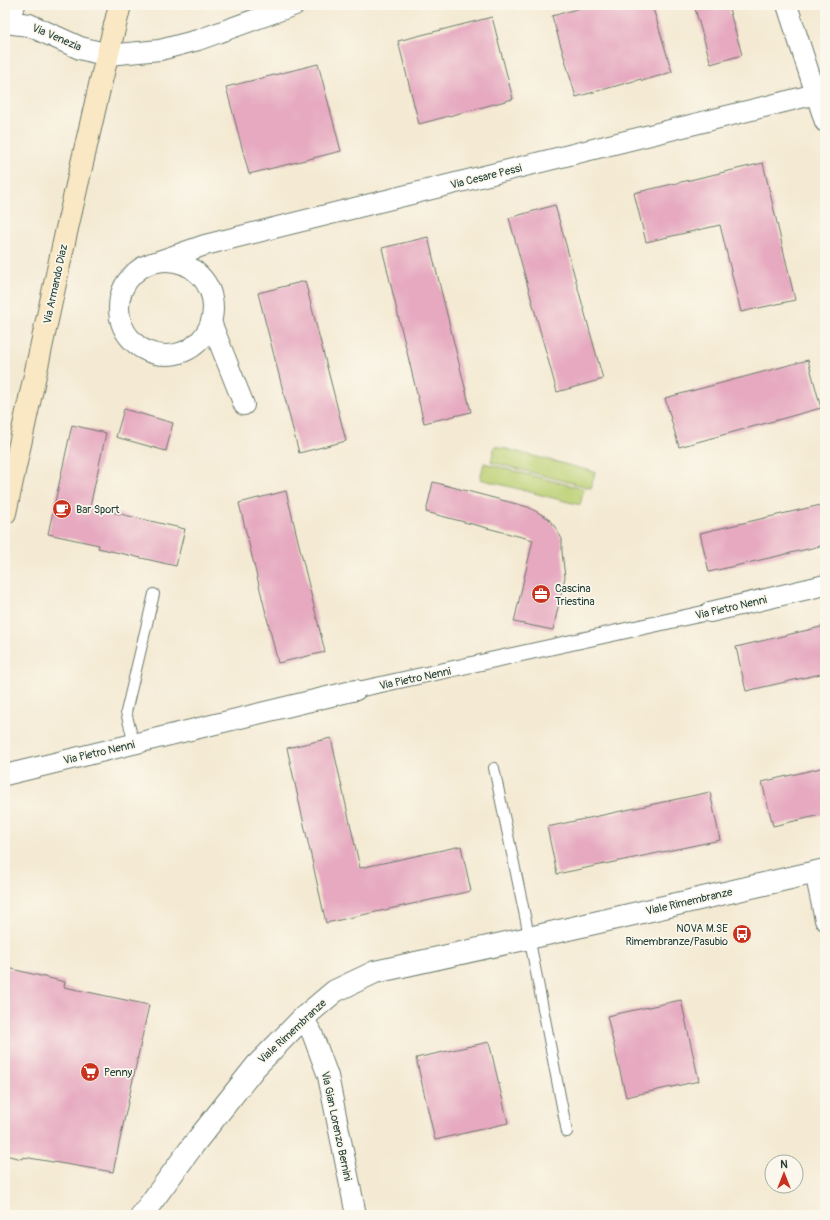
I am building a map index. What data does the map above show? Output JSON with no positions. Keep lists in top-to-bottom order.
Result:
{
  "streets": {
    "main road": ["Via Armando Diaz"],
    "street": [
      "Via Venezia",
      "Via Cesare Pessi",
      "Via Pietro Nenni",
      "Viale Rimembranze",
      "Via Gian Lorenzo Bernini"
    ]
  },
  "crossings": [
    ["Via Venezia", "Via Armando Diaz"],
    ["Viale Rimembranze", "Via Gian Lorenzo Bernini"]
  ],
  "places": {
    "cafe": ["Bar Sport"],
    "office": ["Cascina Triestina"],
    "bus stop": ["NOVA M.SE Rimembranze/Pasubio"],
    "supermarket": ["Penny"]
  },
  "north": "top"
}
